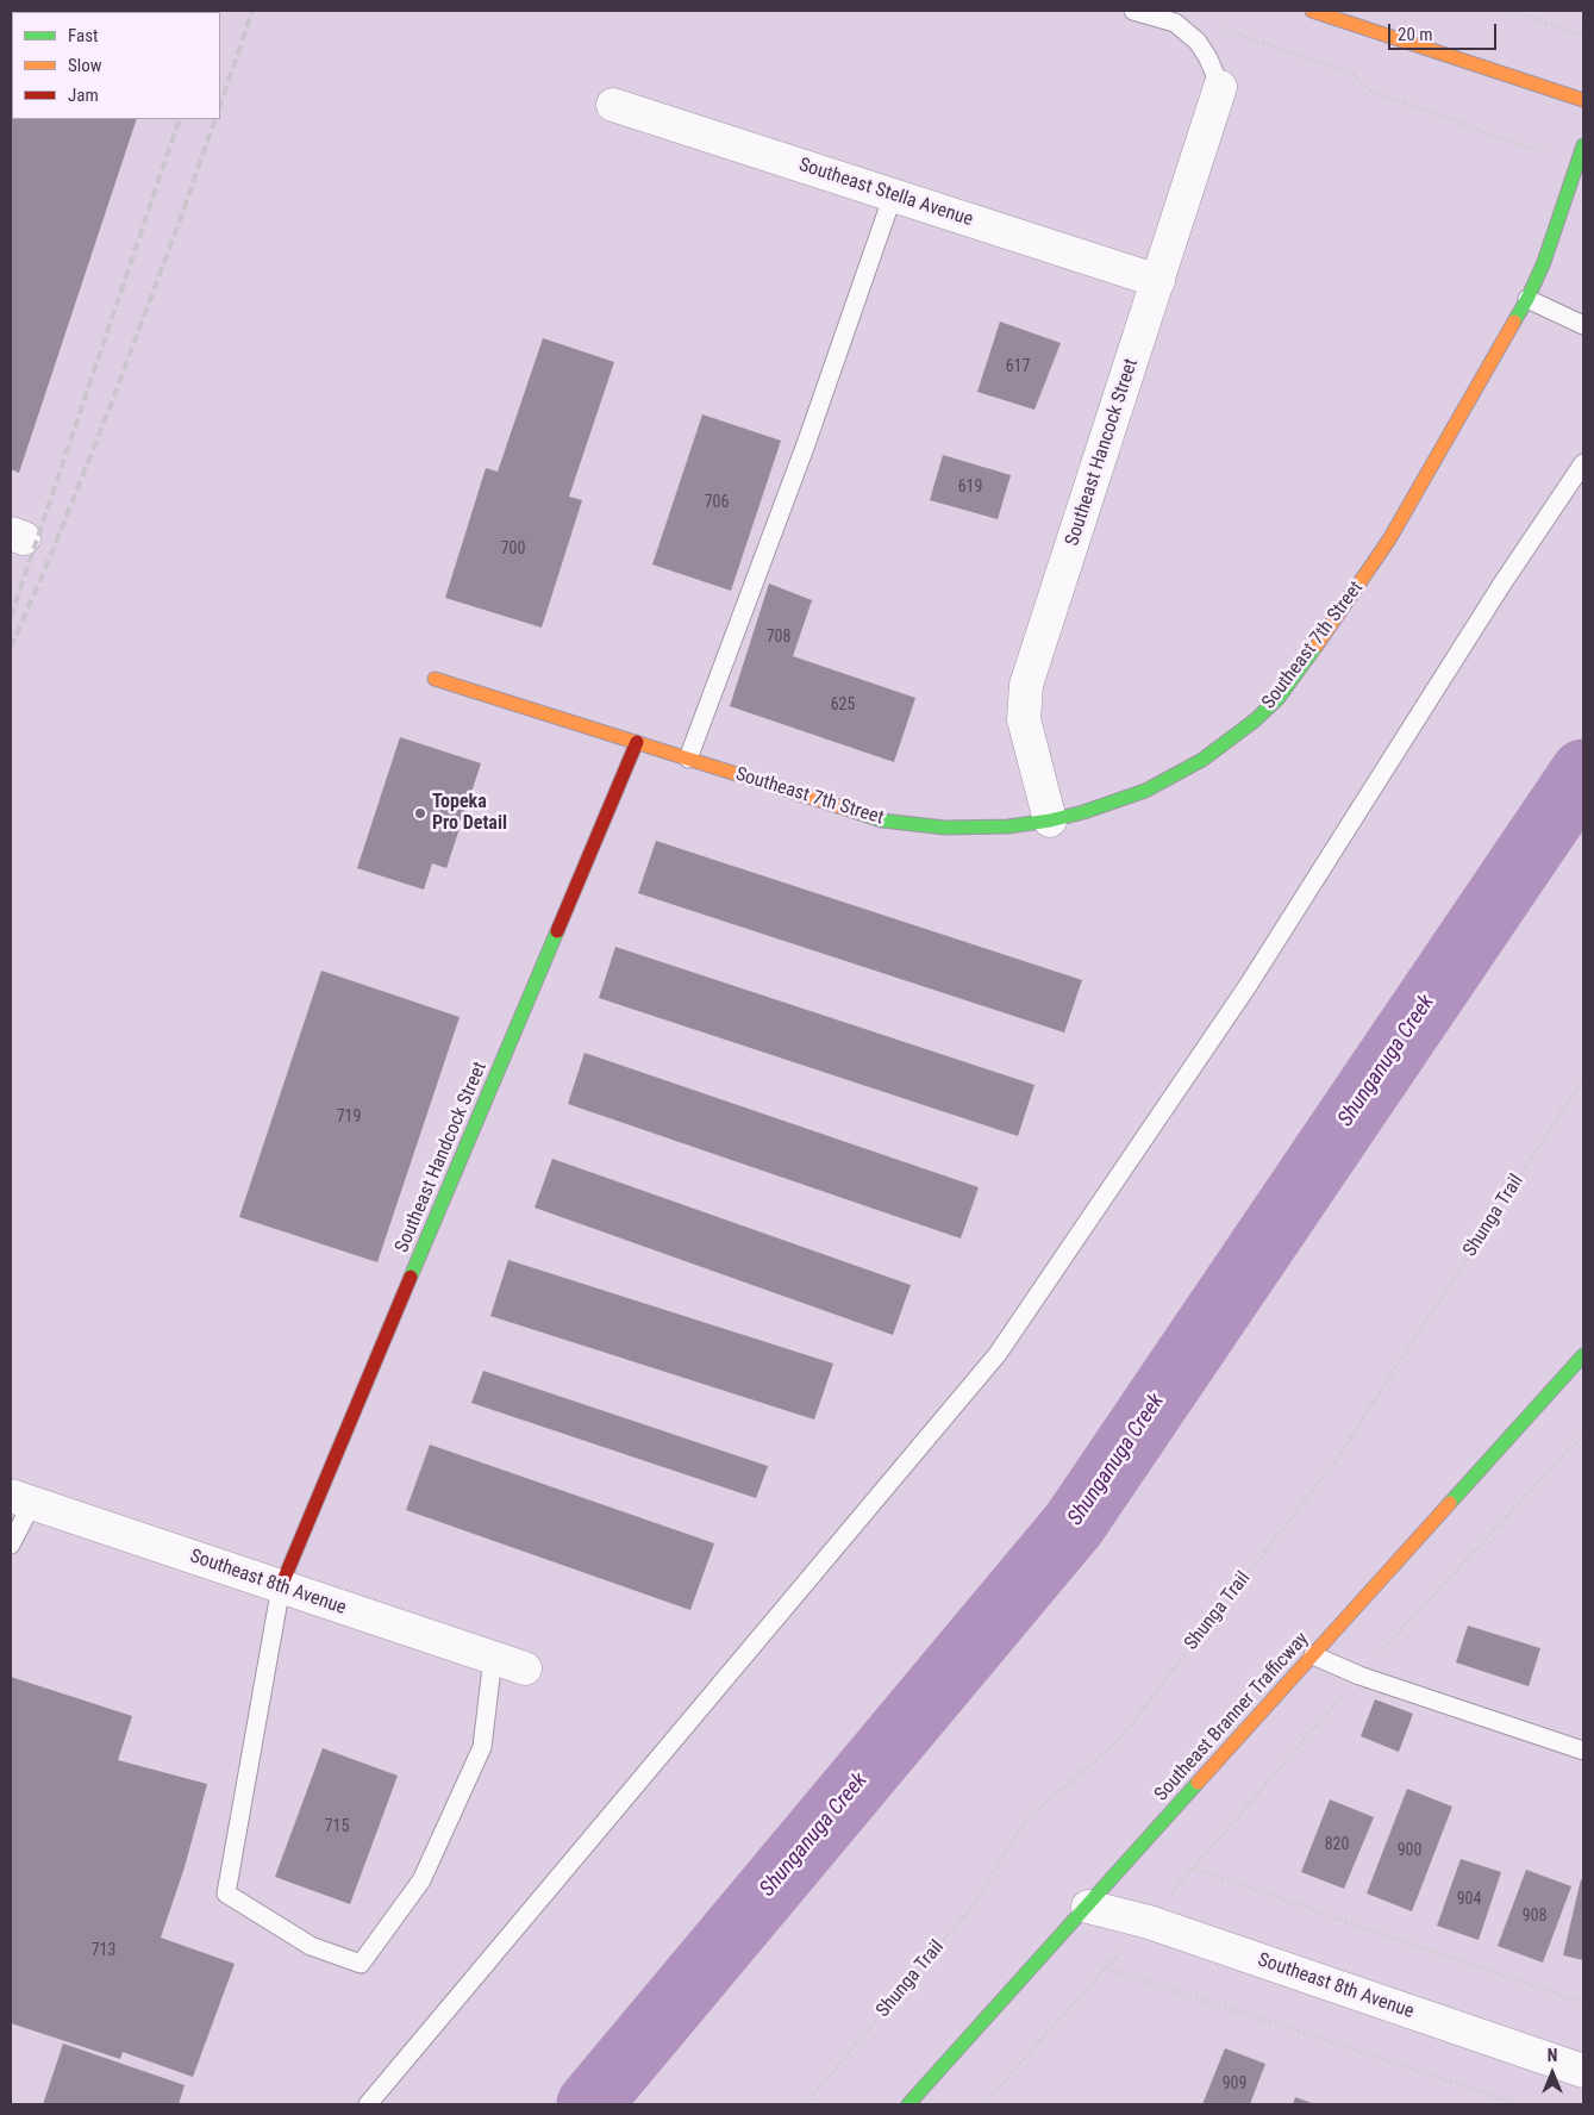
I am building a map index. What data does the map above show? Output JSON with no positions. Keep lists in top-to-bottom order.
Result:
{
  "streets": {
    "street": [
      "Southeast Stella Avenue",
      "Southeast Hancock Street",
      "Southeast 7th Street",
      "Southeast Handcock Street",
      "Southeast 8th Avenue",
      "Southeast Branner Trafficway"
    ],
    "path": ["Shunga Trail"]
  },
  "crossings": [
    ["Southeast Stella Avenue", "Southeast Hancock Street"],
    ["Southeast Hancock Street", "Southeast 7th Street"],
    ["Southeast 7th Street", "Southeast Handcock Street"],
    ["Southeast Handcock Street", "Southeast 8th Avenue"],
    ["Southeast 8th Avenue", "Southeast Branner Trafficway"]
  ],
  "water": ["Shunganuga Creek"],
  "places": ["Topeka Pro Detail"],
  "house_numbers": [
    "617",
    "619",
    "706",
    "700",
    "708",
    "625",
    "719",
    "715",
    "820",
    "900",
    "904",
    "908",
    "713",
    "909"
  ],
  "legend": ["Fast", "Slow", "Jam"],
  "scale_bar": "20 m",
  "north": "top"
}
